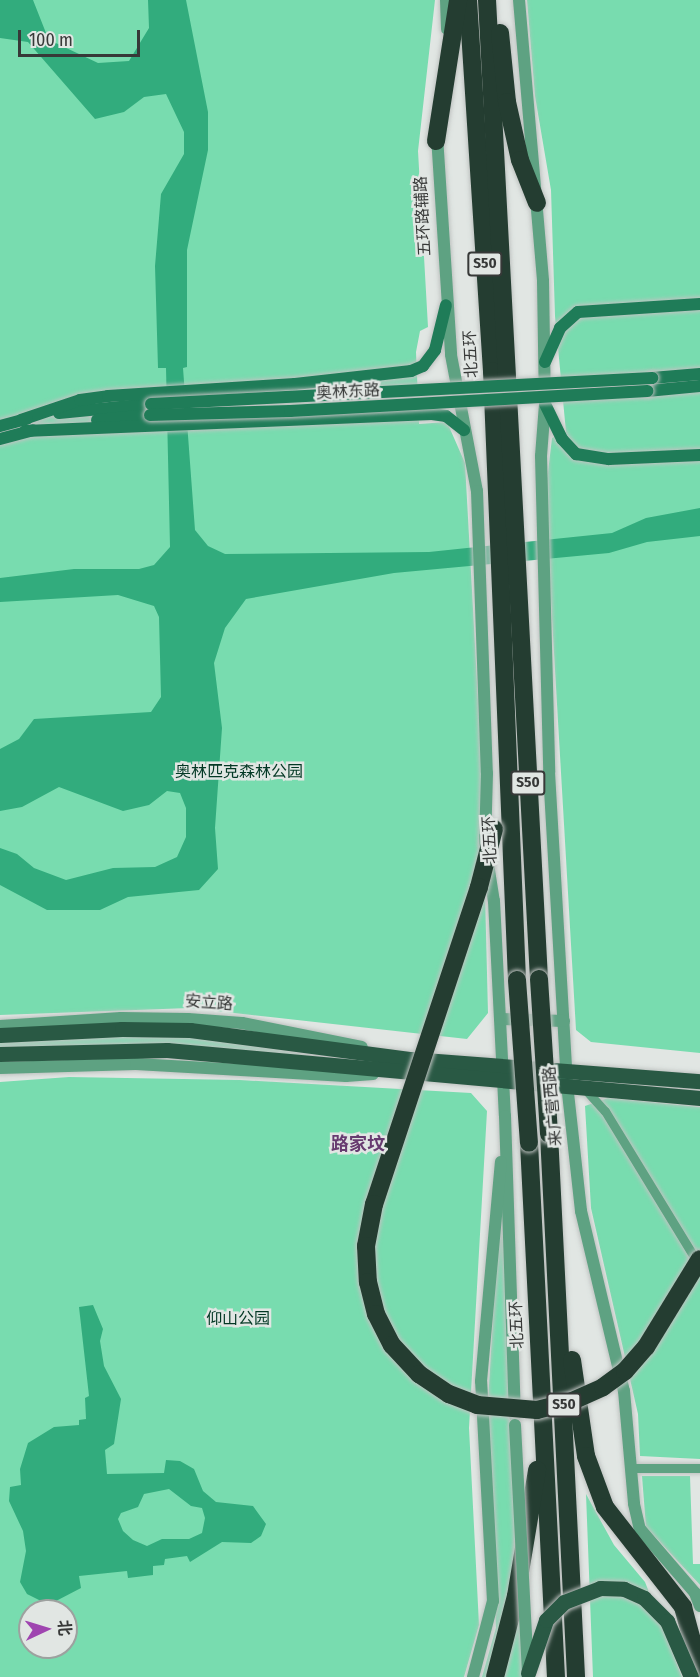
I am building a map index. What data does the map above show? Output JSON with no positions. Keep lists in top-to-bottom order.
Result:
{
  "streets": {
    "highway": ["S50", "北五环"],
    "main road": ["奥林东路", "安立路"],
    "street": ["五环路辅路", "来广营西路"]
  },
  "crossings": [
    ["五环路辅路", "安立路"],
    ["安立路", "来广营西路"]
  ],
  "districts": ["路家坟"],
  "parks": ["奥林匹克森林公园", "仰山公园"],
  "scale_bar": "100 m",
  "north": "right"
}
